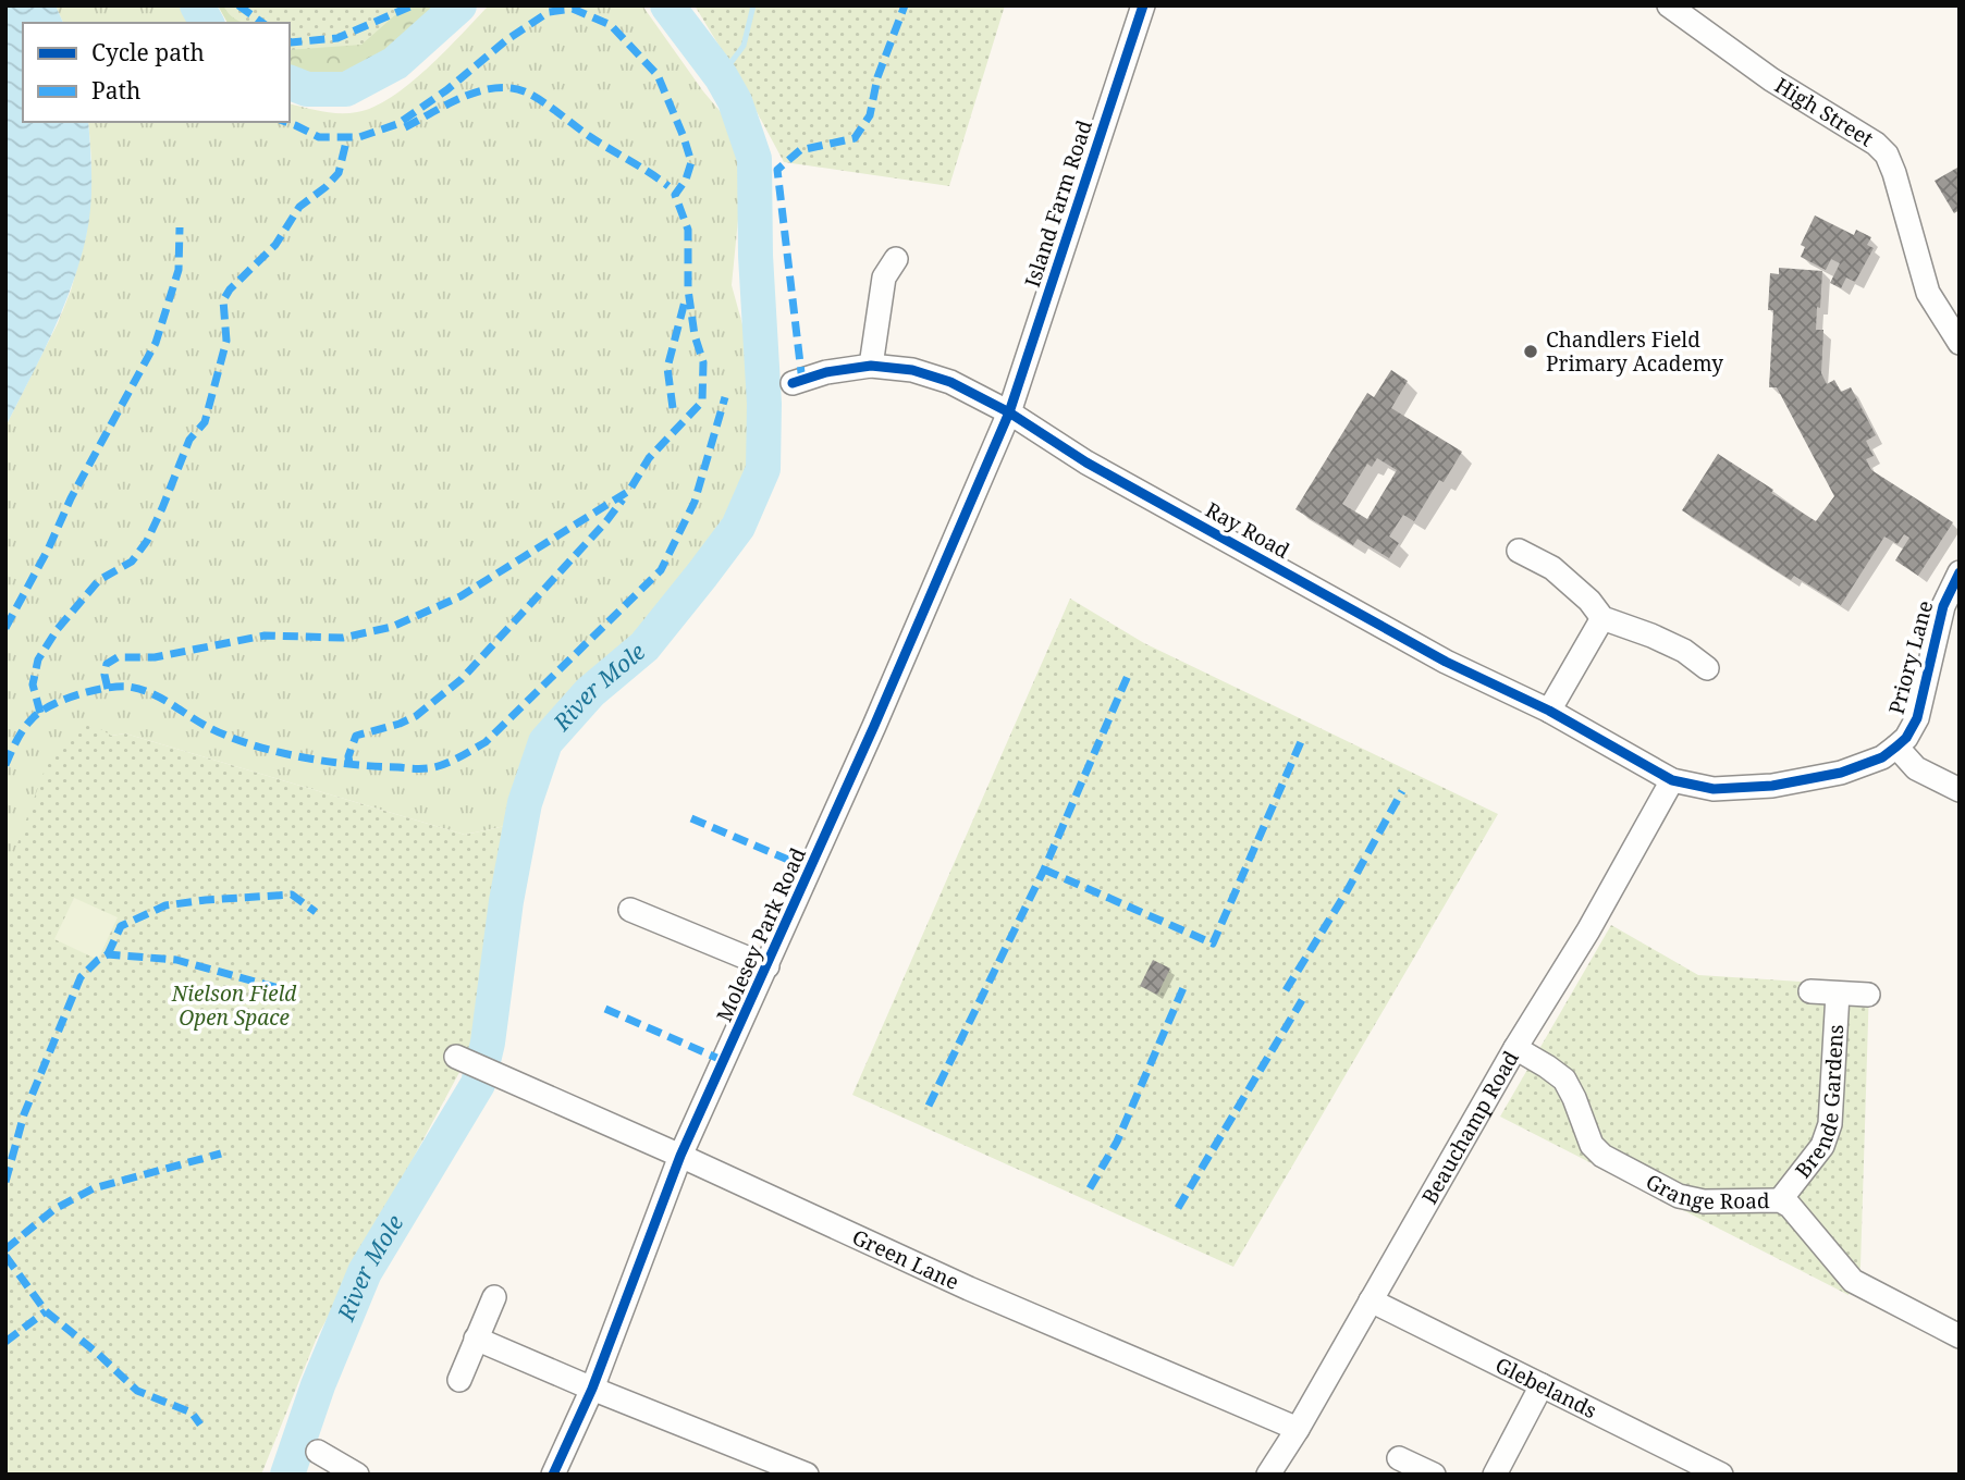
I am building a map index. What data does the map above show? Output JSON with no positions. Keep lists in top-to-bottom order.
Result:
{
  "streets": {
    "street": [
      "High Street",
      "Island Farm Road",
      "Ray Road",
      "Priory Lane",
      "Molesey Park Road",
      "Brende Gardens",
      "Beauchamp Road",
      "Grange Road",
      "Green Lane",
      "Glebelands"
    ]
  },
  "crossings": [
    ["Island Farm Road", "Ray Road"],
    ["Island Farm Road", "Molesey Park Road"],
    ["Ray Road", "Priory Lane"],
    ["Ray Road", "Molesey Park Road"],
    ["Ray Road", "Beauchamp Road"],
    ["Priory Lane", "Beauchamp Road"],
    ["Molesey Park Road", "Green Lane"],
    ["Brende Gardens", "Grange Road"],
    ["Beauchamp Road", "Grange Road"],
    ["Beauchamp Road", "Green Lane"],
    ["Beauchamp Road", "Glebelands"]
  ],
  "water": ["River Mole"],
  "parks": ["Nielson Field Open Space"],
  "places": ["Chandlers Field Primary Academy"],
  "legend": ["Cycle path", "Path"]
}
